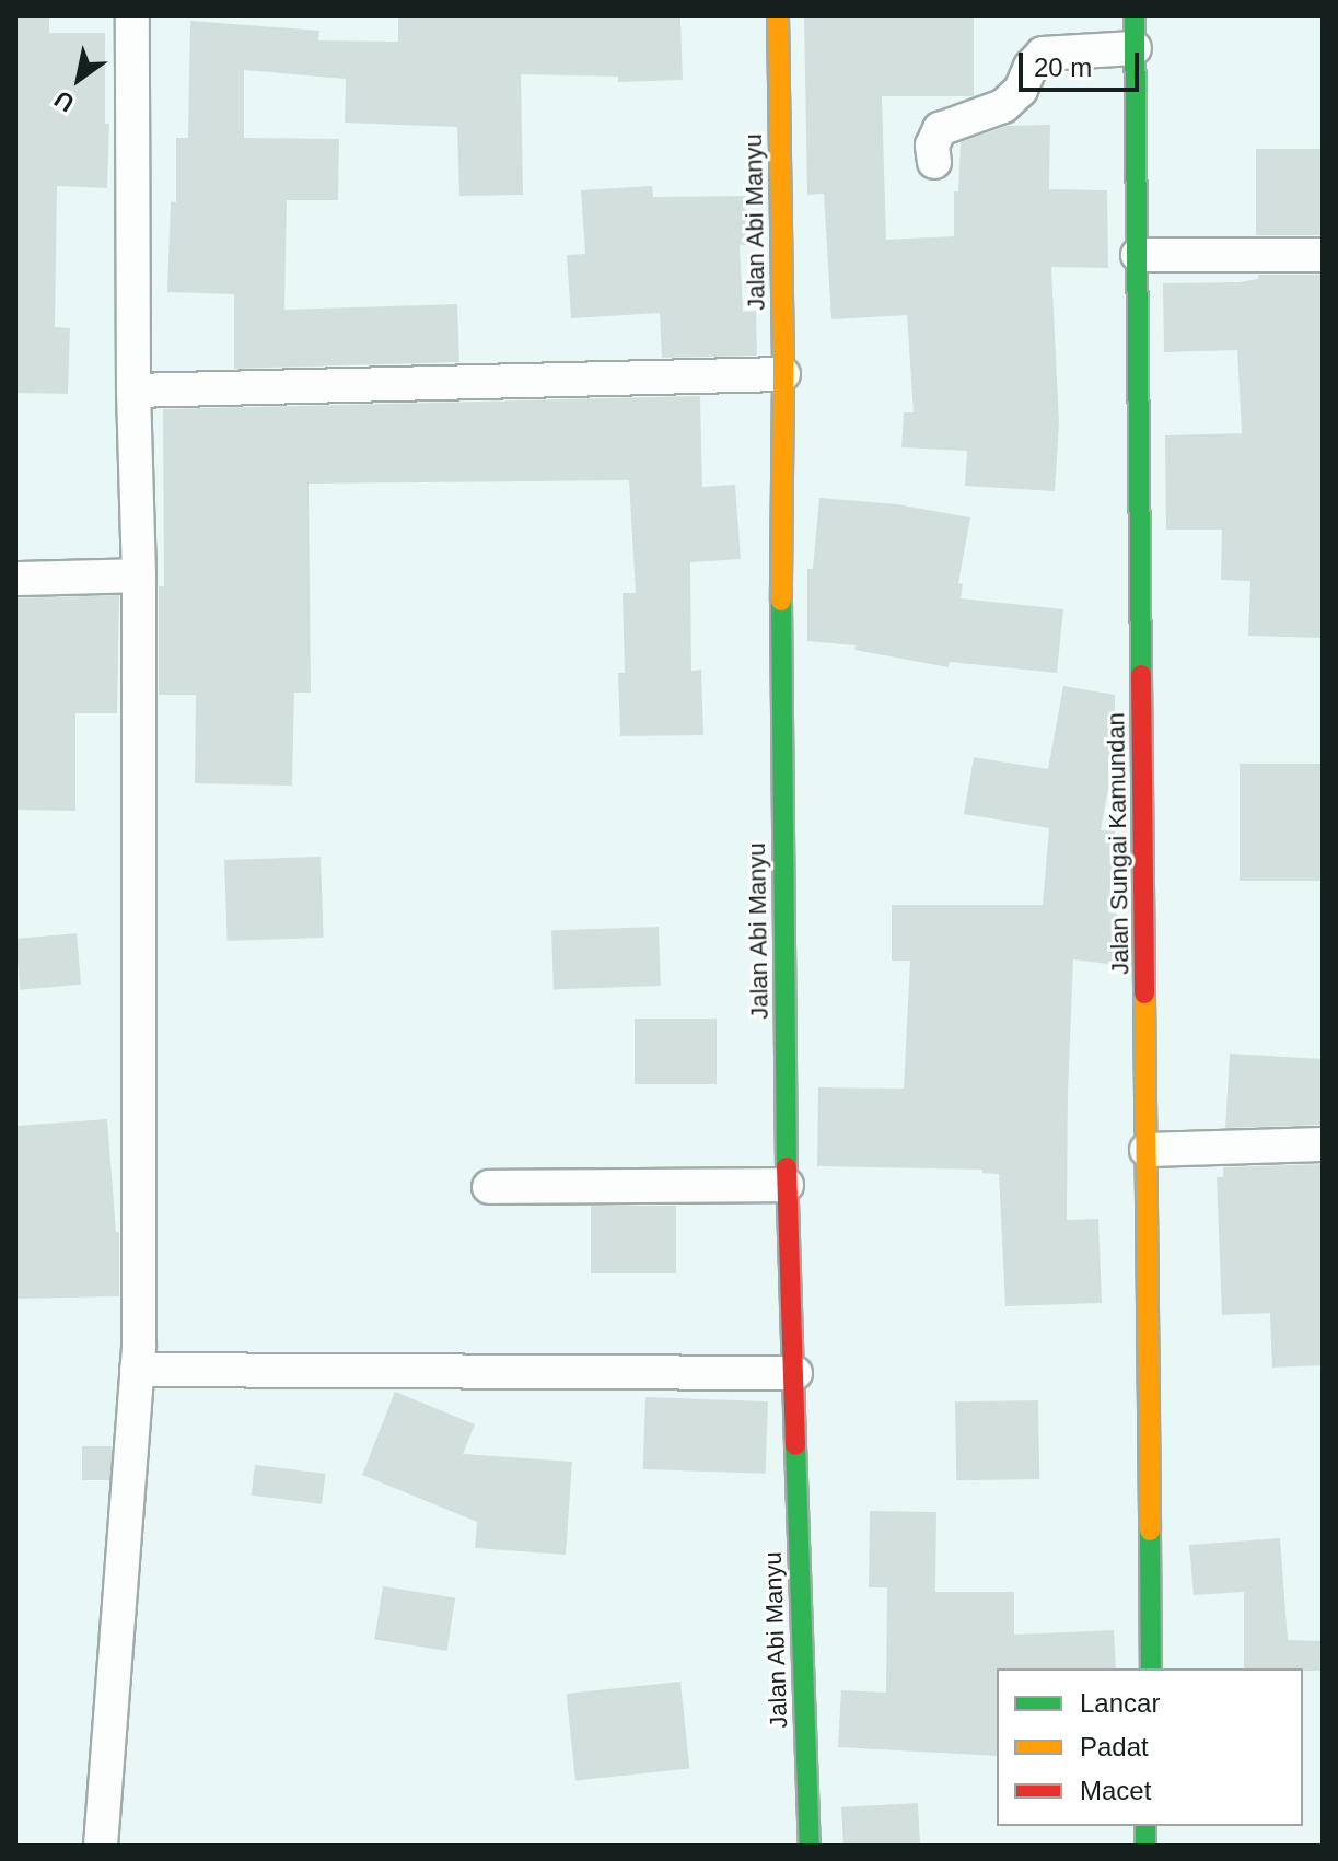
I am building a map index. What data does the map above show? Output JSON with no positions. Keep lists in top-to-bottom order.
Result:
{
  "streets": {
    "street": ["Jalan Abi Manyu", "Jalan Sungai Kamundan"]
  },
  "legend": ["Lancar", "Padat", "Macet"],
  "scale_bar": "20 m",
  "north": "bottom left"
}
